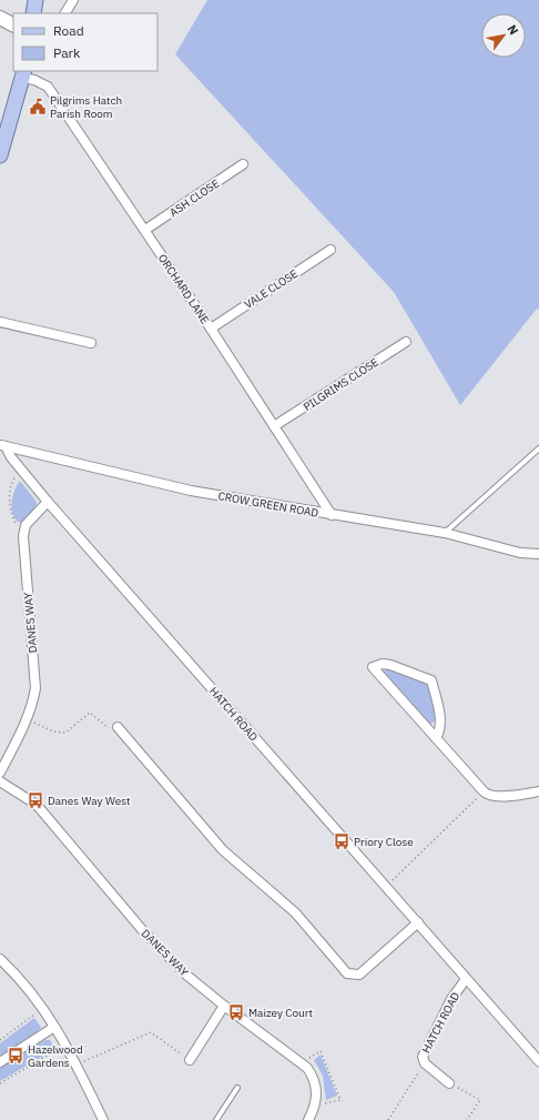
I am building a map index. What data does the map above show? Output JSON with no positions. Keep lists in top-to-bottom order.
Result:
{
  "streets": {
    "street": [
      "ASH CLOSE",
      "ORCHARD LANE",
      "VALE CLOSE",
      "PILGRIMS CLOSE",
      "CROW GREEN ROAD",
      "DANES WAY",
      "HATCH ROAD"
    ]
  },
  "crossings": [
    ["ASH CLOSE", "ORCHARD LANE"],
    ["ORCHARD LANE", "VALE CLOSE"],
    ["ORCHARD LANE", "PILGRIMS CLOSE"],
    ["ORCHARD LANE", "CROW GREEN ROAD"],
    ["CROW GREEN ROAD", "HATCH ROAD"]
  ],
  "places": {
    "public building": ["Pilgrims Hatch Parish Room"],
    "bus stop": [
      "Danes Way West",
      "Priory Close",
      "Maizey Court",
      "Hazelwood Gardens"
    ]
  },
  "legend": ["Road", "Park"],
  "north": "top right"
}
